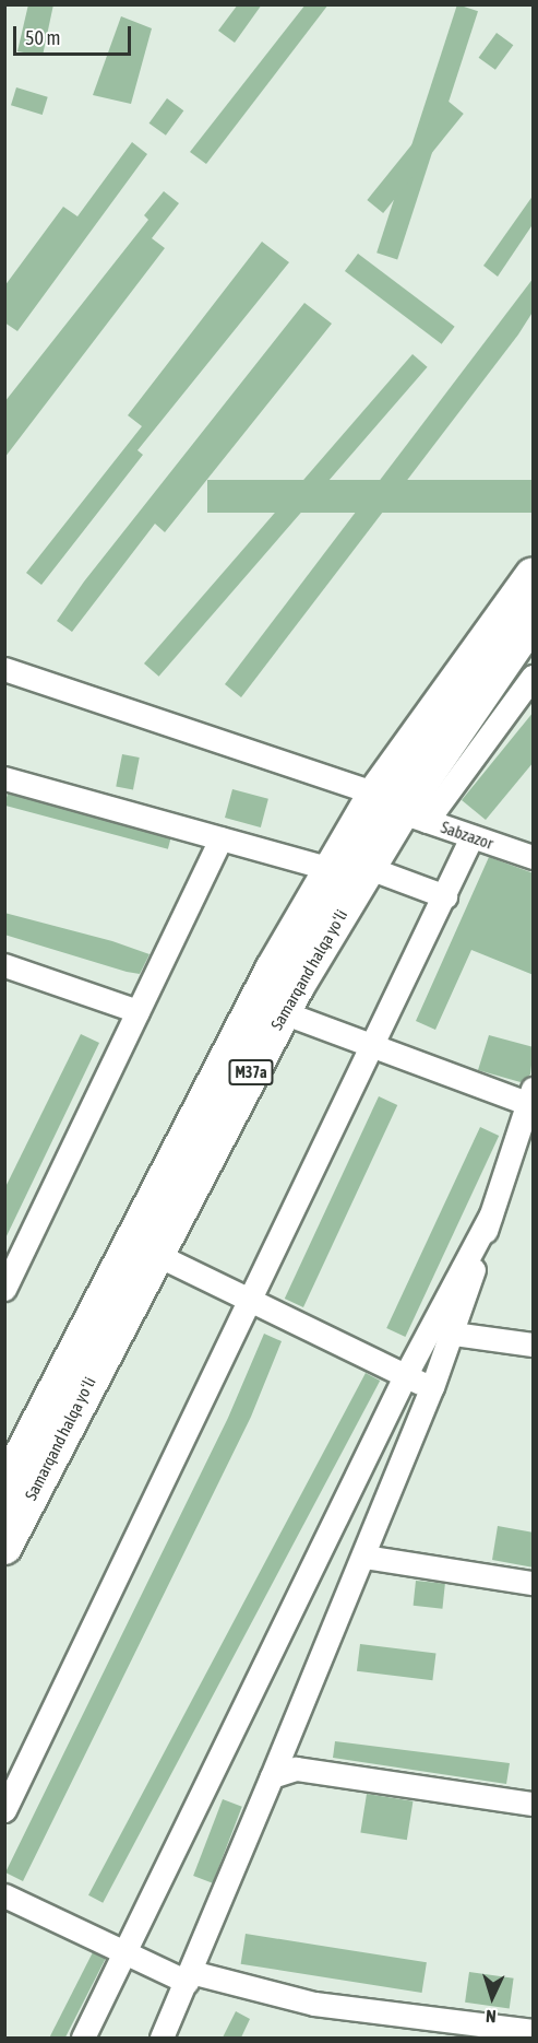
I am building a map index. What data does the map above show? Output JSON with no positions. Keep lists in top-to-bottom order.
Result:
{
  "streets": {
    "highway": ["Samarqand halqa yoʻli", "M37a"],
    "street": ["Sabzazor"]
  },
  "crossings": [
    ["Sabzazor", "Samarqand halqa yoʻli"]
  ],
  "scale_bar": "50 m",
  "north": "bottom"
}
